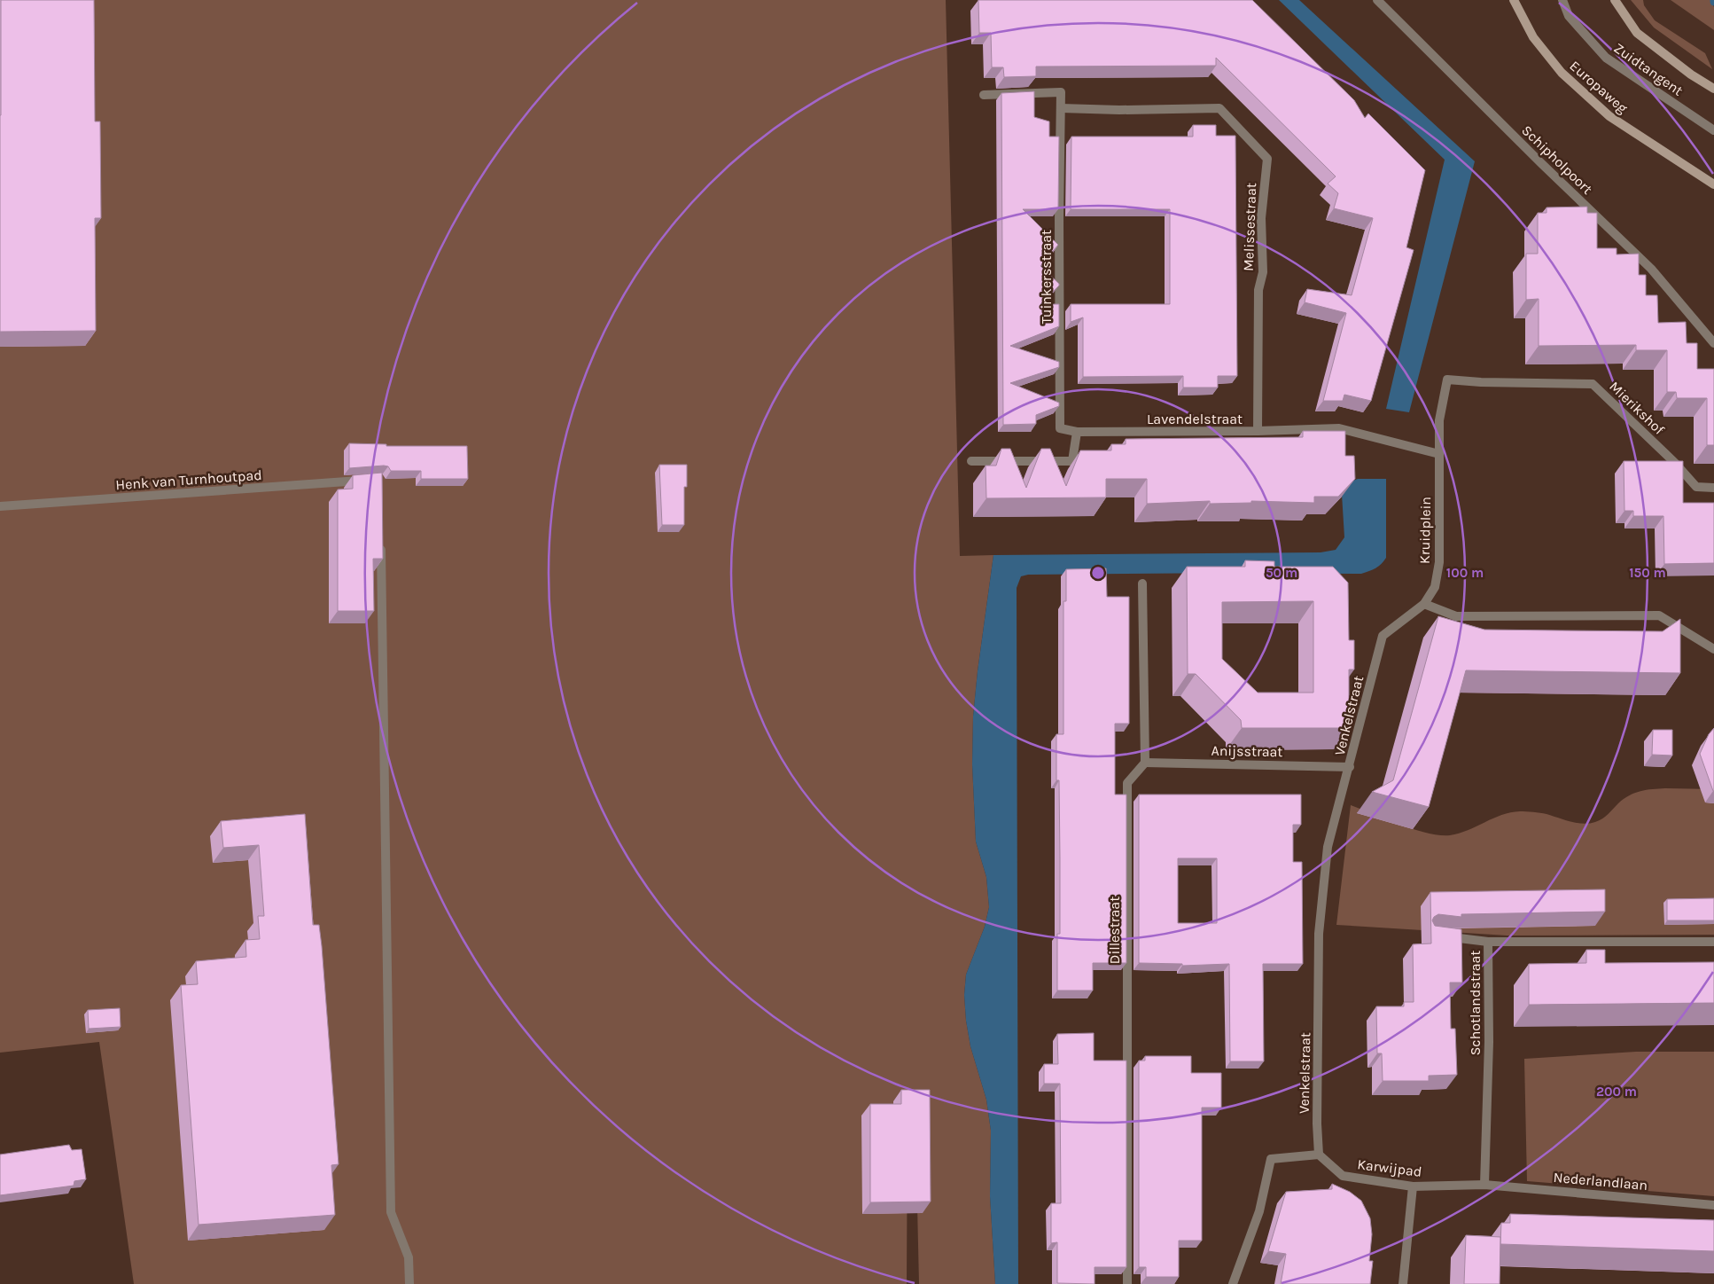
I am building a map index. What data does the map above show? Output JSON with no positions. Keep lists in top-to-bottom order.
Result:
{
  "streets": {
    "main road": ["Europaweg"],
    "street": [
      "Zuidtangent",
      "Schipholpoort",
      "Melissestraat",
      "Tuinkersstraat",
      "Mierikshof",
      "Lavendelstraat",
      "Henk van Turnhoutpad",
      "Kruidplein",
      "Venkelstraat",
      "Anijsstraat",
      "Dillestraat",
      "Schotlandstraat",
      "Karwijpad",
      "Nederlandlaan"
    ]
  },
  "crossings": [
    ["Melissestraat", "Tuinkersstraat"],
    ["Melissestraat", "Lavendelstraat"],
    ["Tuinkersstraat", "Lavendelstraat"],
    ["Mierikshof", "Kruidplein"],
    ["Lavendelstraat", "Kruidplein"],
    ["Kruidplein", "Venkelstraat"],
    ["Venkelstraat", "Anijsstraat"],
    ["Venkelstraat", "Karwijpad"],
    ["Anijsstraat", "Dillestraat"],
    ["Schotlandstraat", "Karwijpad"],
    ["Schotlandstraat", "Nederlandlaan"],
    ["Karwijpad", "Nederlandlaan"]
  ],
  "rings": [
    "50 m",
    "100 m",
    "150 m",
    "200 m"
  ]
}
